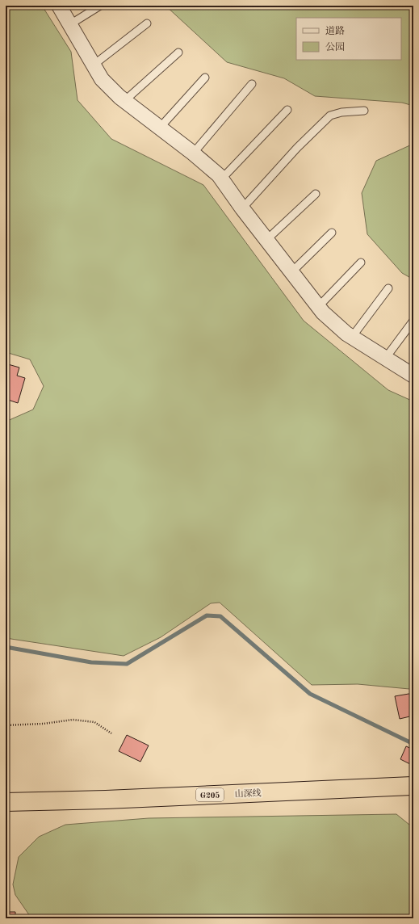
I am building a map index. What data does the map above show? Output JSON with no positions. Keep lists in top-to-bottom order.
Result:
{
  "streets": {
    "highway": ["山深线", "G205"]
  },
  "legend": ["道路", "公园"]
}
